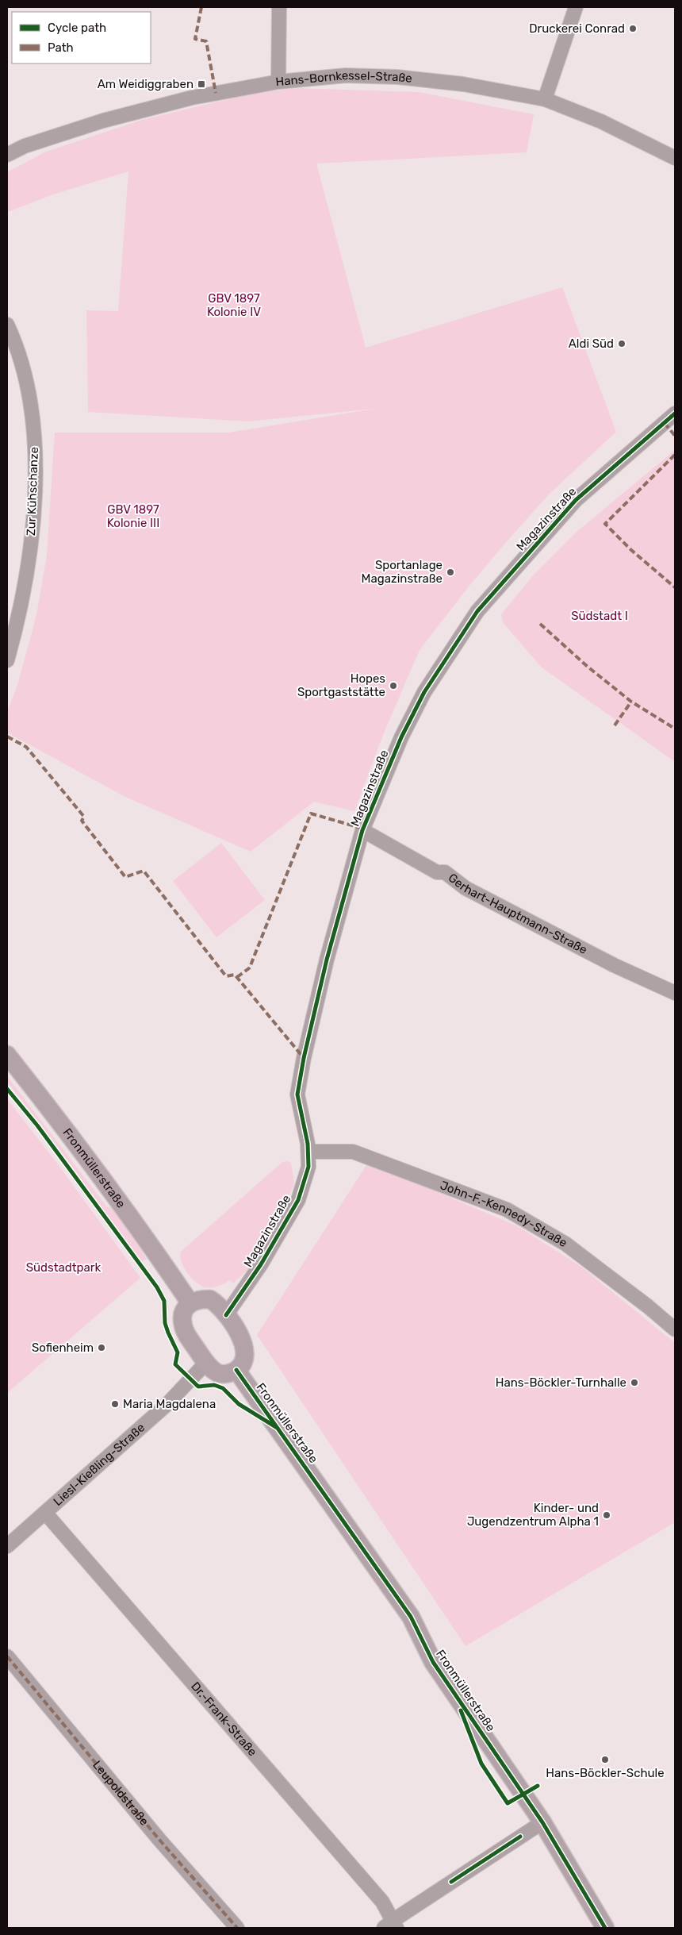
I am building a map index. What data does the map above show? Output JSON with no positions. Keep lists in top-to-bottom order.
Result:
{
  "streets": {
    "main road": ["Fronmüllerstraße"],
    "street": [
      "Hans-Bornkessel-Straße",
      "Zur Kühschanze",
      "Magazinstraße",
      "Gerhart-Hauptmann-Straße",
      "John-F.-Kennedy-Straße",
      "Liesl-Kießling-Straße",
      "Dr.-Frank-Straße",
      "Leupoldstraße"
    ]
  },
  "crossings": [
    ["Magazinstraße", "Gerhart-Hauptmann-Straße"],
    ["Magazinstraße", "John-F.-Kennedy-Straße"],
    ["Liesl-Kießling-Straße", "Dr.-Frank-Straße"]
  ],
  "parks": [
    "GBV 1897 Kolonie IV",
    "GBV 1897 Kolonie III",
    "Südstadt I",
    "Südstadtpark"
  ],
  "places": {
    "other": [
      "Druckerei Conrad",
      "Aldi Süd",
      "Sportanlage Magazinstraße",
      "Hopes Sportgaststätte",
      "Sofienheim",
      "Hans-Böckler-Turnhalle",
      "Maria Magdalena",
      "Kinder- und Jugendzentrum Alpha 1",
      "Hans-Böckler-Schule"
    ],
    "transit": ["Am Weidiggraben"]
  },
  "legend": ["Cycle path", "Path"]
}
